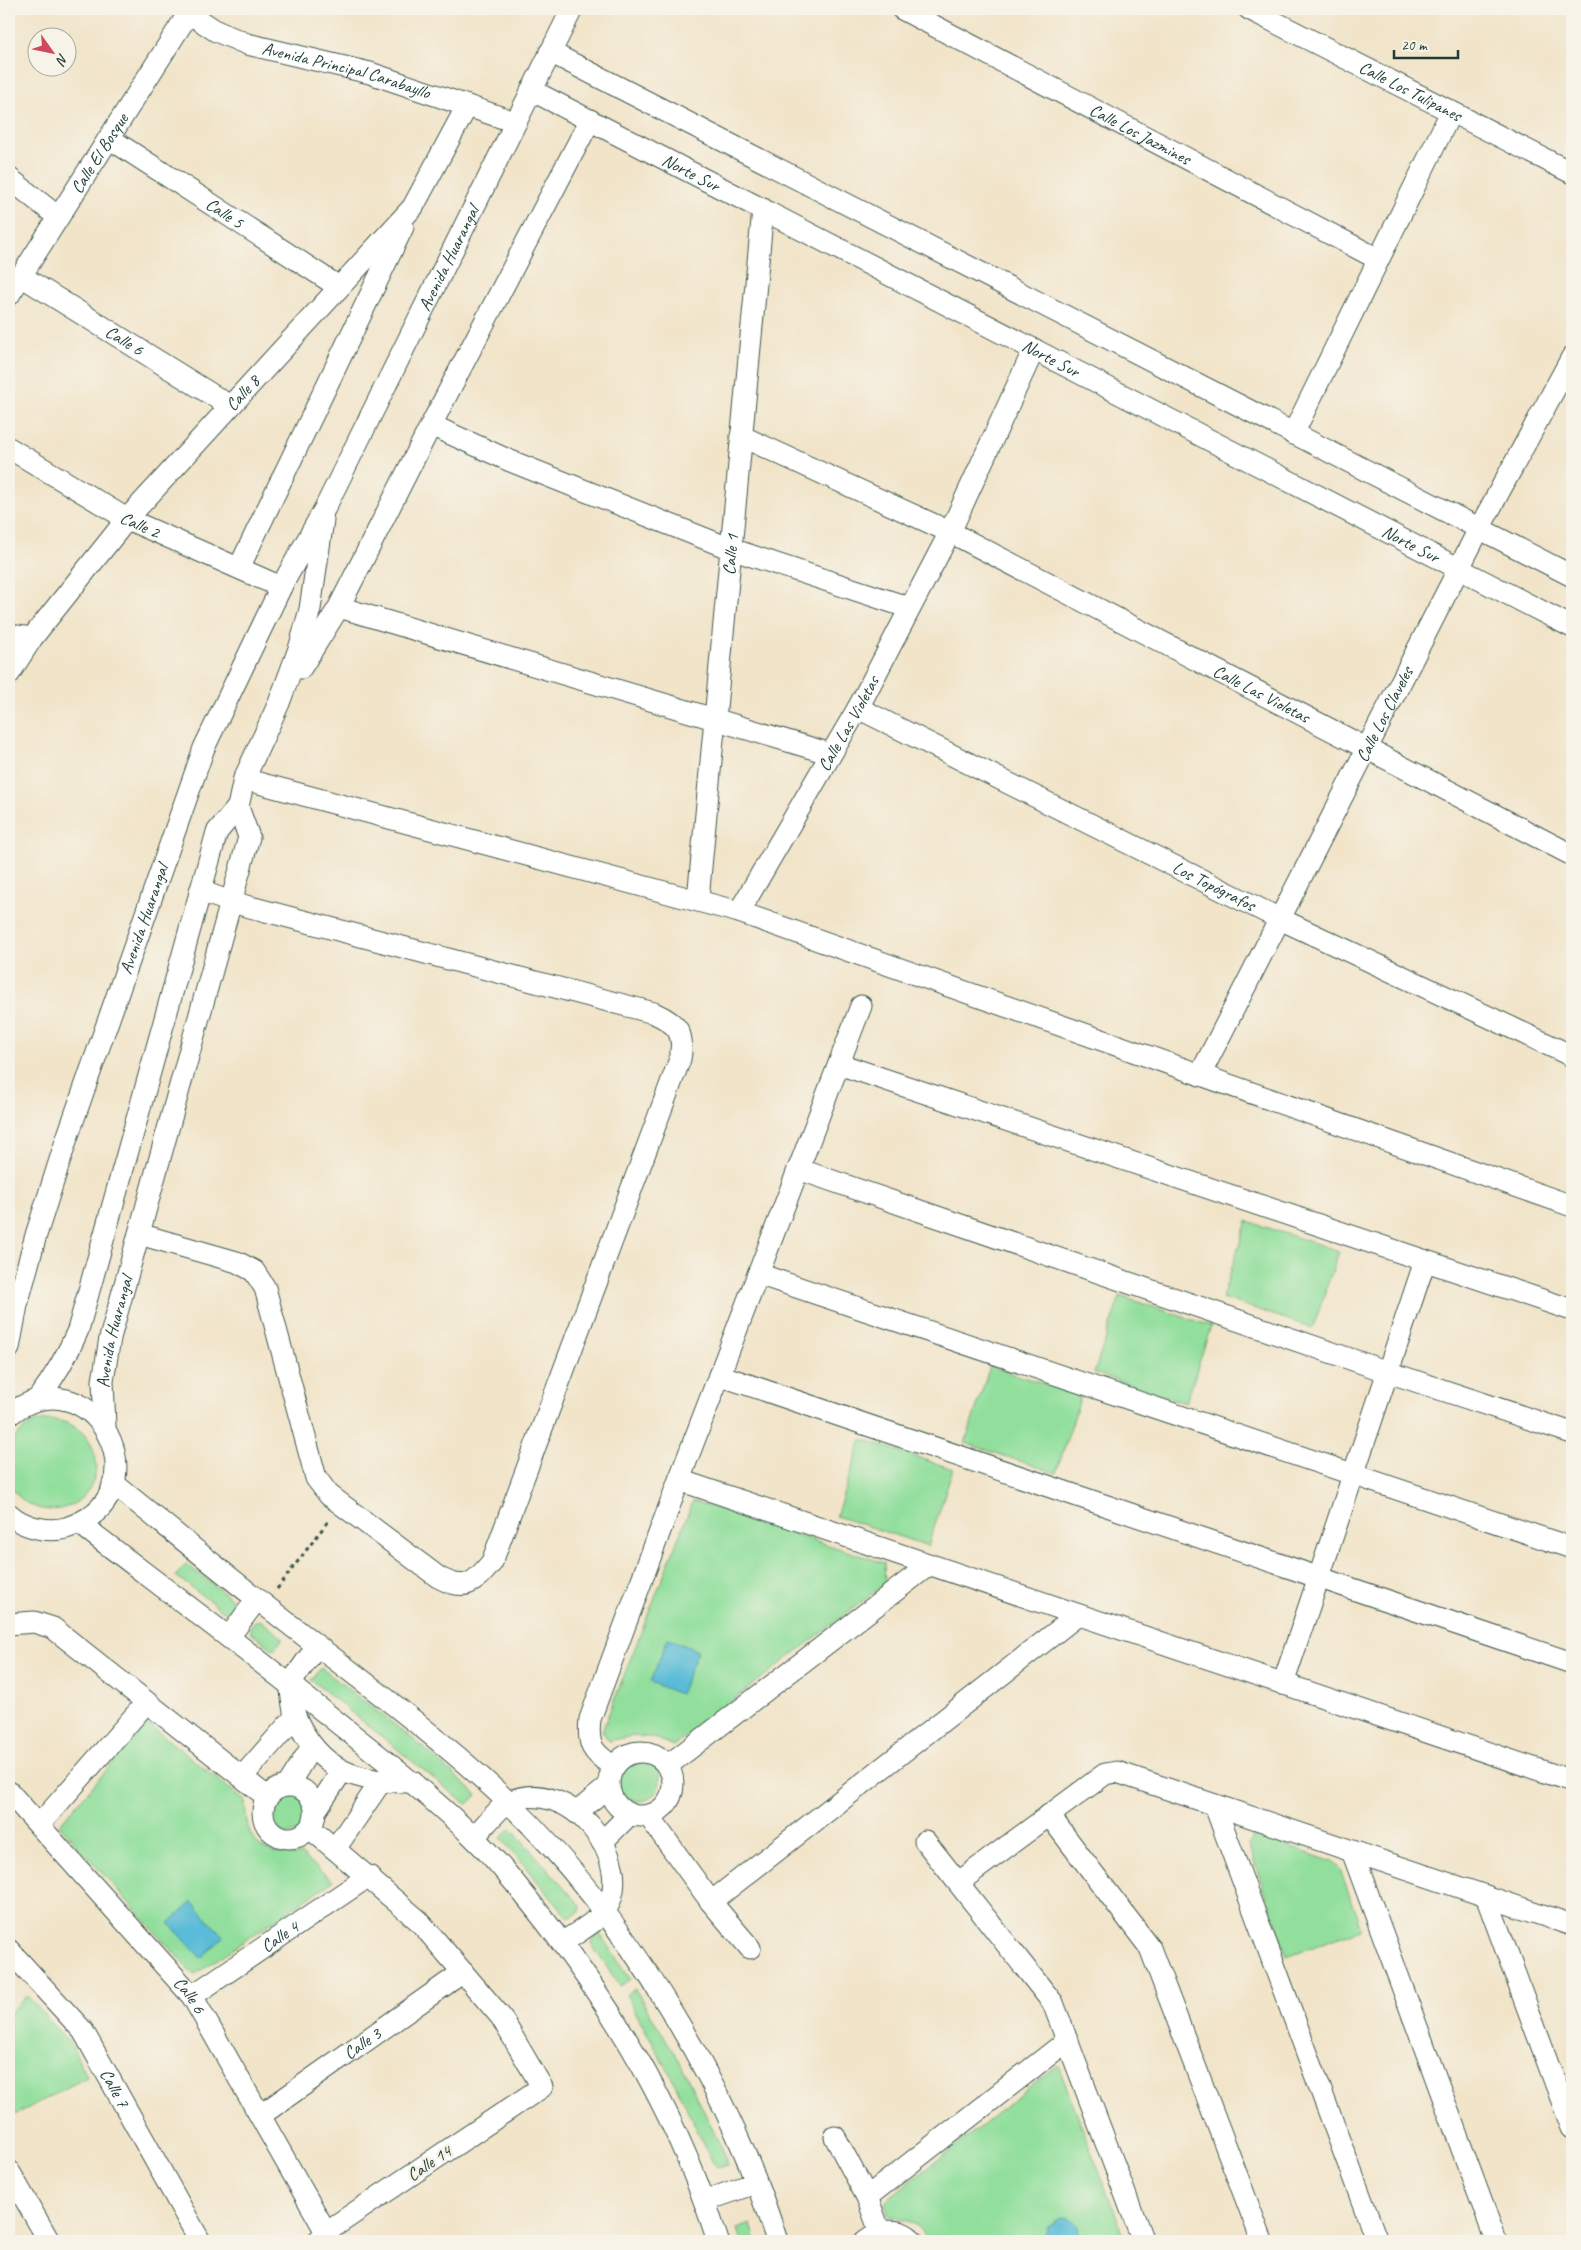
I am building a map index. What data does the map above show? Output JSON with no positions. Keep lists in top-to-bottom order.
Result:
{
  "streets": {
    "street": [
      "Avenida Principal Carabayllo",
      "Calle Los Tulipanes",
      "Calle Los Jazmines",
      "Calle El Bosque",
      "Norte Sur",
      "Calle 5",
      "Avenida Huarangal",
      "Calle 6",
      "Calle 8",
      "Calle 2",
      "Calle 1",
      "Calle Las Violetas",
      "Calle Los Claveles",
      "Los Topógrafos",
      "Calle 4",
      "Calle 3",
      "Calle 7",
      "Calle 14"
    ]
  },
  "crossings": [
    ["Avenida Principal Carabayllo", "Calle El Bosque"],
    ["Avenida Principal Carabayllo", "Avenida Huarangal"],
    ["Avenida Principal Carabayllo", "Calle 8"],
    ["Calle El Bosque", "Calle 5"],
    ["Calle El Bosque", "Calle 6"],
    ["Norte Sur", "Avenida Huarangal"],
    ["Norte Sur", "Calle 1"],
    ["Norte Sur", "Calle Las Violetas"],
    ["Norte Sur", "Calle Los Claveles"],
    ["Calle 5", "Calle 8"],
    ["Avenida Huarangal", "Calle 2"],
    ["Calle 6", "Calle 8"],
    ["Calle 6", "Calle 4"],
    ["Calle 6", "Calle 3"],
    ["Calle 6", "Calle 14"],
    ["Calle 8", "Calle 2"],
    ["Calle 1", "Calle Las Violetas"],
    ["Calle Las Violetas", "Calle Los Claveles"],
    ["Calle Las Violetas", "Los Topógrafos"],
    ["Calle Los Claveles", "Los Topógrafos"],
    ["Calle 3", "Calle 14"]
  ],
  "scale_bar": "20 m",
  "north": "bottom right"
}
